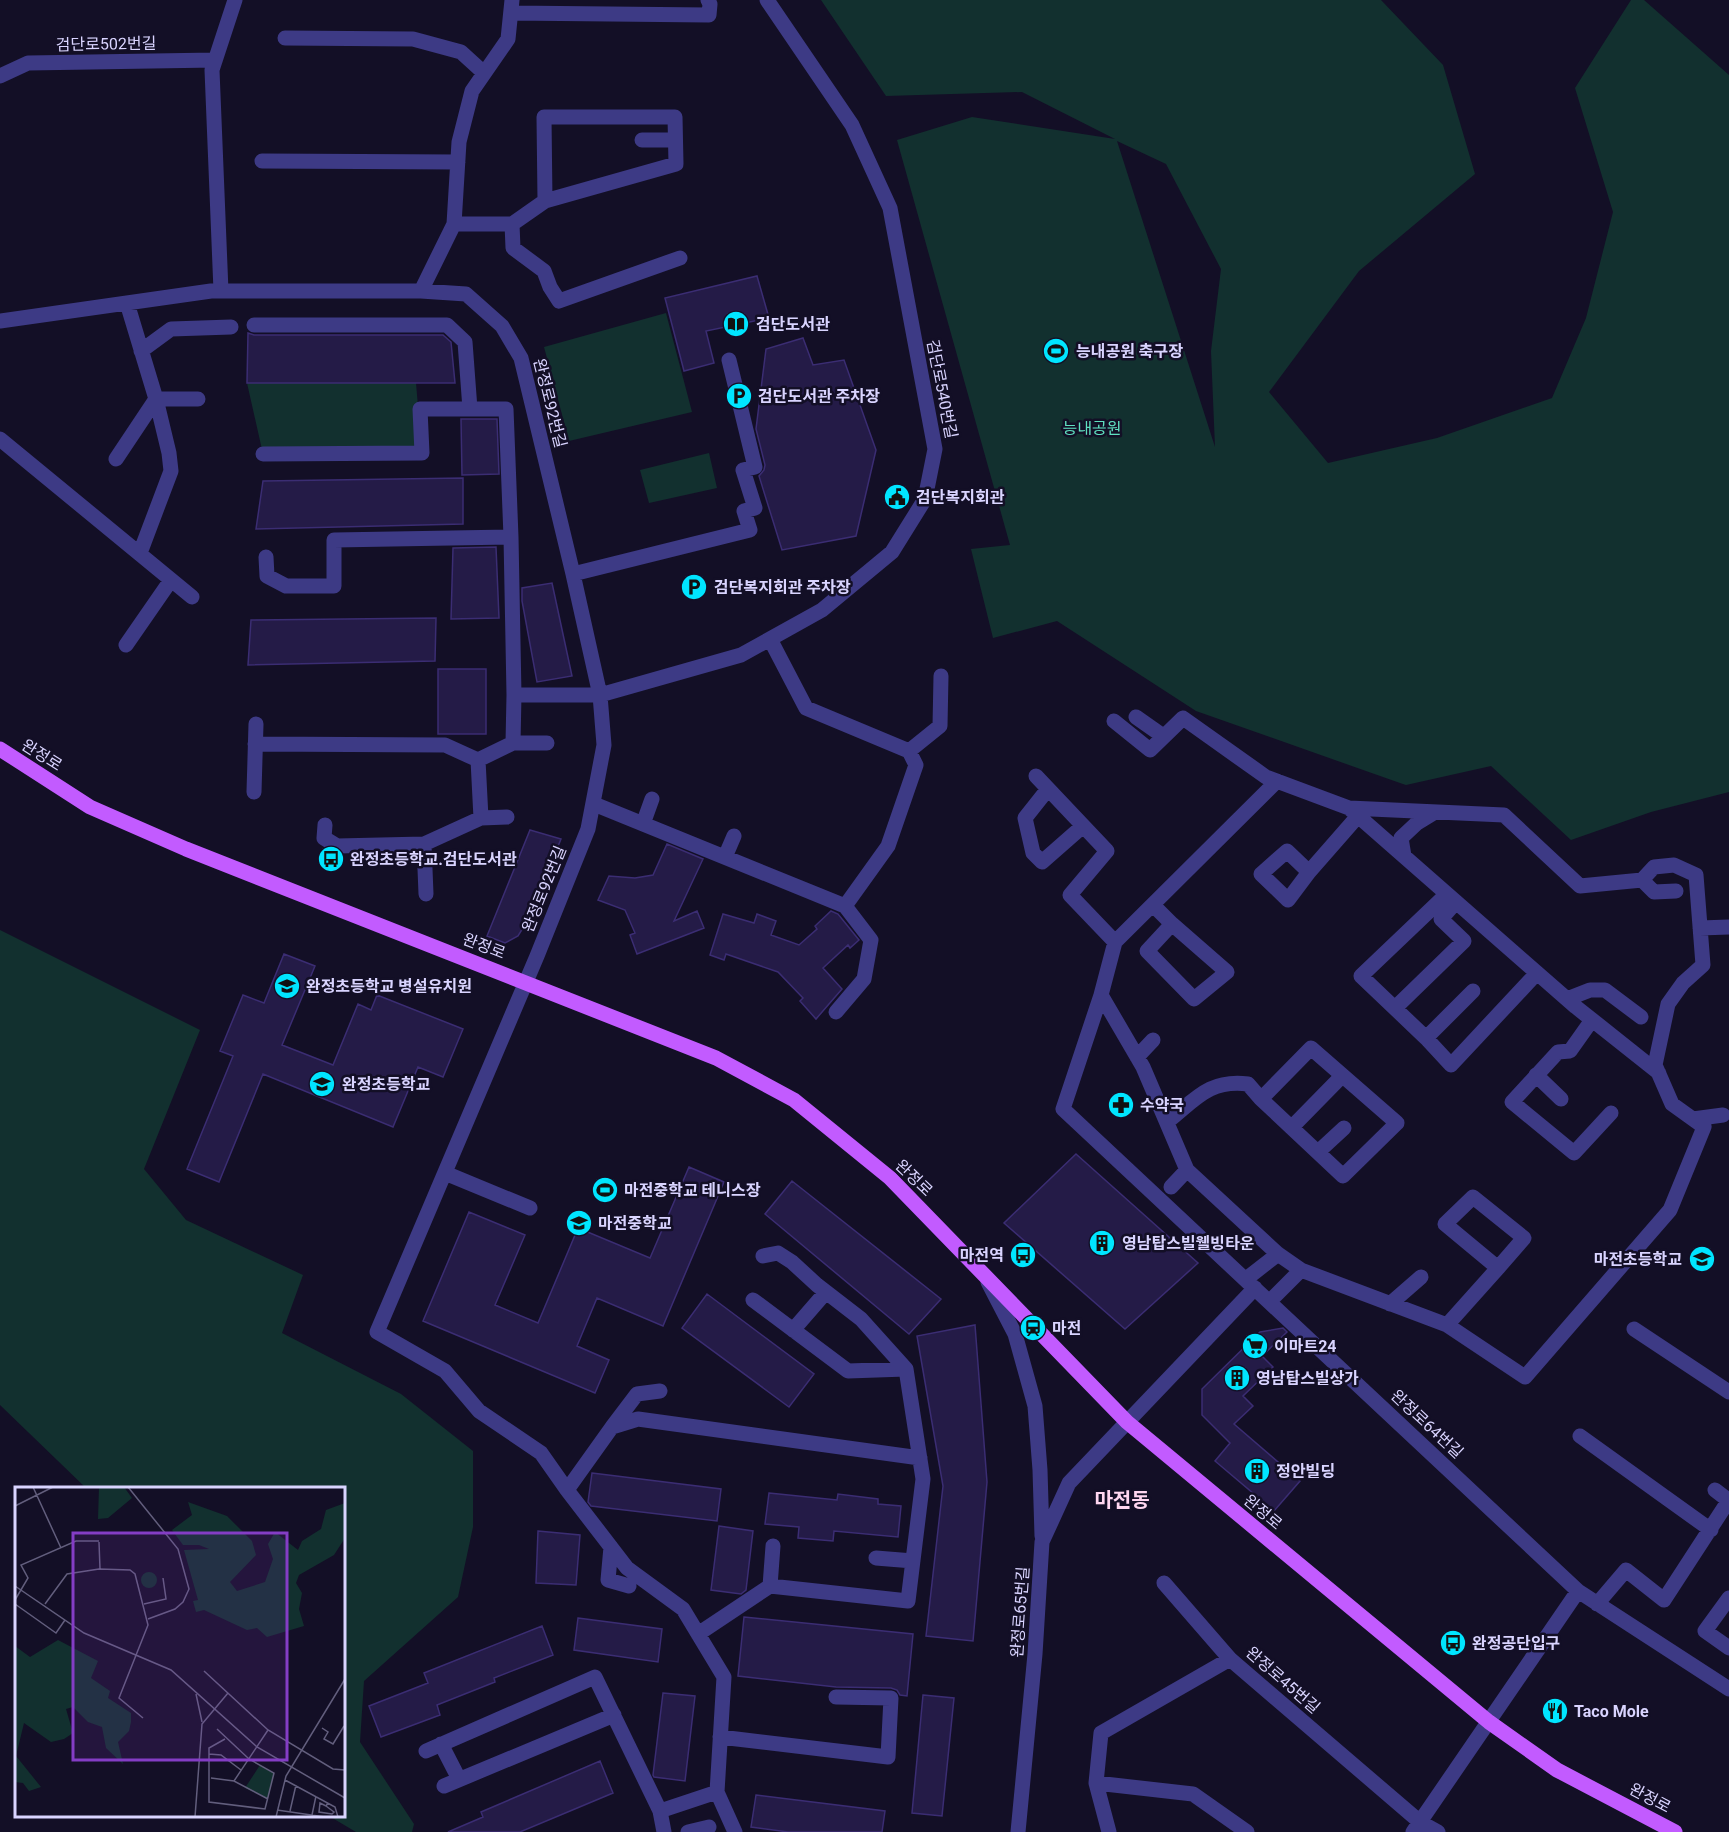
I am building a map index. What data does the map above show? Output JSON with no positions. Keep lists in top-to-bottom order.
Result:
{
  "streets": {
    "main road": ["완정로"],
    "street": [
      "검단로502번길",
      "검단로540번길",
      "완정로92번길",
      "완정로64번길",
      "완정로65번길",
      "완정로45번길"
    ]
  },
  "crossings": [
    ["검단로540번길", "완정로92번길"],
    ["완정로92번길", "완정로"],
    ["완정로", "완정로65번길"]
  ],
  "districts": ["마전동"],
  "parks": ["능내공원"],
  "places": {
    "library": ["검단도서관"],
    "sports": ["능내공원 축구장", "마전중학교 테니스장"],
    "parking": ["검단도서관 주차장", "검단복지회관 주차장"],
    "public building": ["검단복지회관"],
    "bus stop": ["완정초등학교.검단도서관", "마전역", "완정공단입구"],
    "school or university": [
      "완정초등학교 병설유치원",
      "완정초등학교",
      "마전중학교",
      "마전초등학교"
    ],
    "pharmacy": ["수약국"],
    "building": ["영남탑스빌웰빙타운", "영남탑스빌상가", "정안빌딩"],
    "station": ["마전"],
    "supermarket": ["이마트24"],
    "restaurant": ["Taco Mole"]
  }
}
